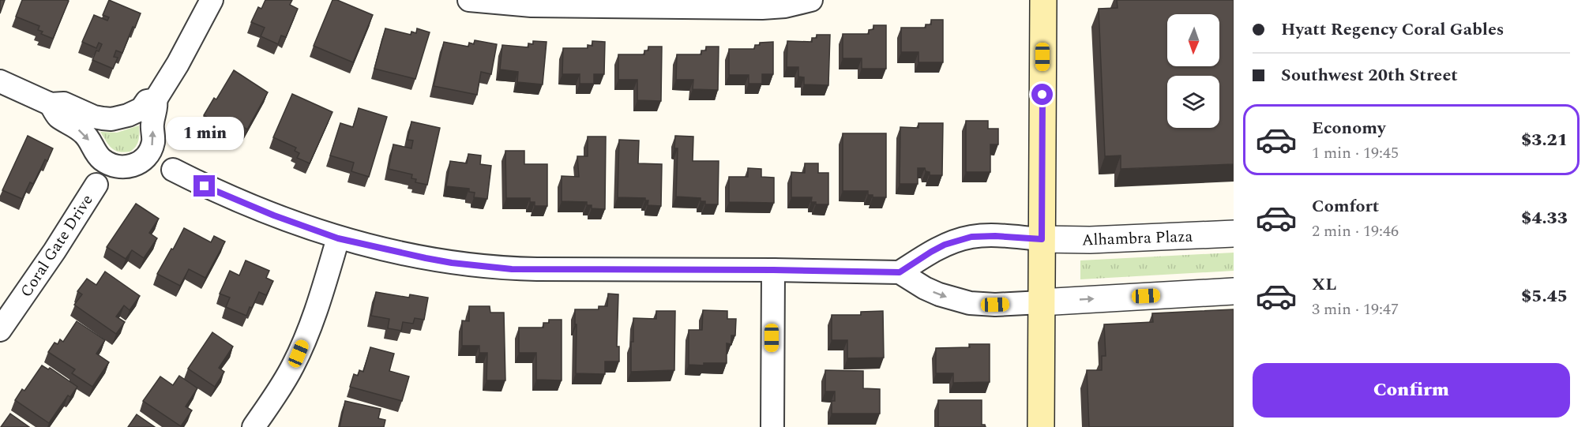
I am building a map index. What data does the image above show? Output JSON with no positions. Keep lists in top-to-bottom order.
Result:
{
  "streets": {
    "street": ["Alhambra Plaza", "Coral Gate Drive"]
  },
  "north": "bottom",
  "page": {
    "banner": ["Hyatt Regency Coral Gables", "Southwest 20th Street"],
    "list": [
      {
        "name": "Economy",
        "note": "1 min · 19:45",
        "value": "$3.21"
      },
      {
        "name": "Comfort",
        "note": "2 min · 19:46",
        "value": "$4.33"
      },
      {
        "name": "XL",
        "note": "3 min · 19:47",
        "value": "$5.45"
      }
    ],
    "bubble": "1 min",
    "buttons": "Confirm"
  }
}
